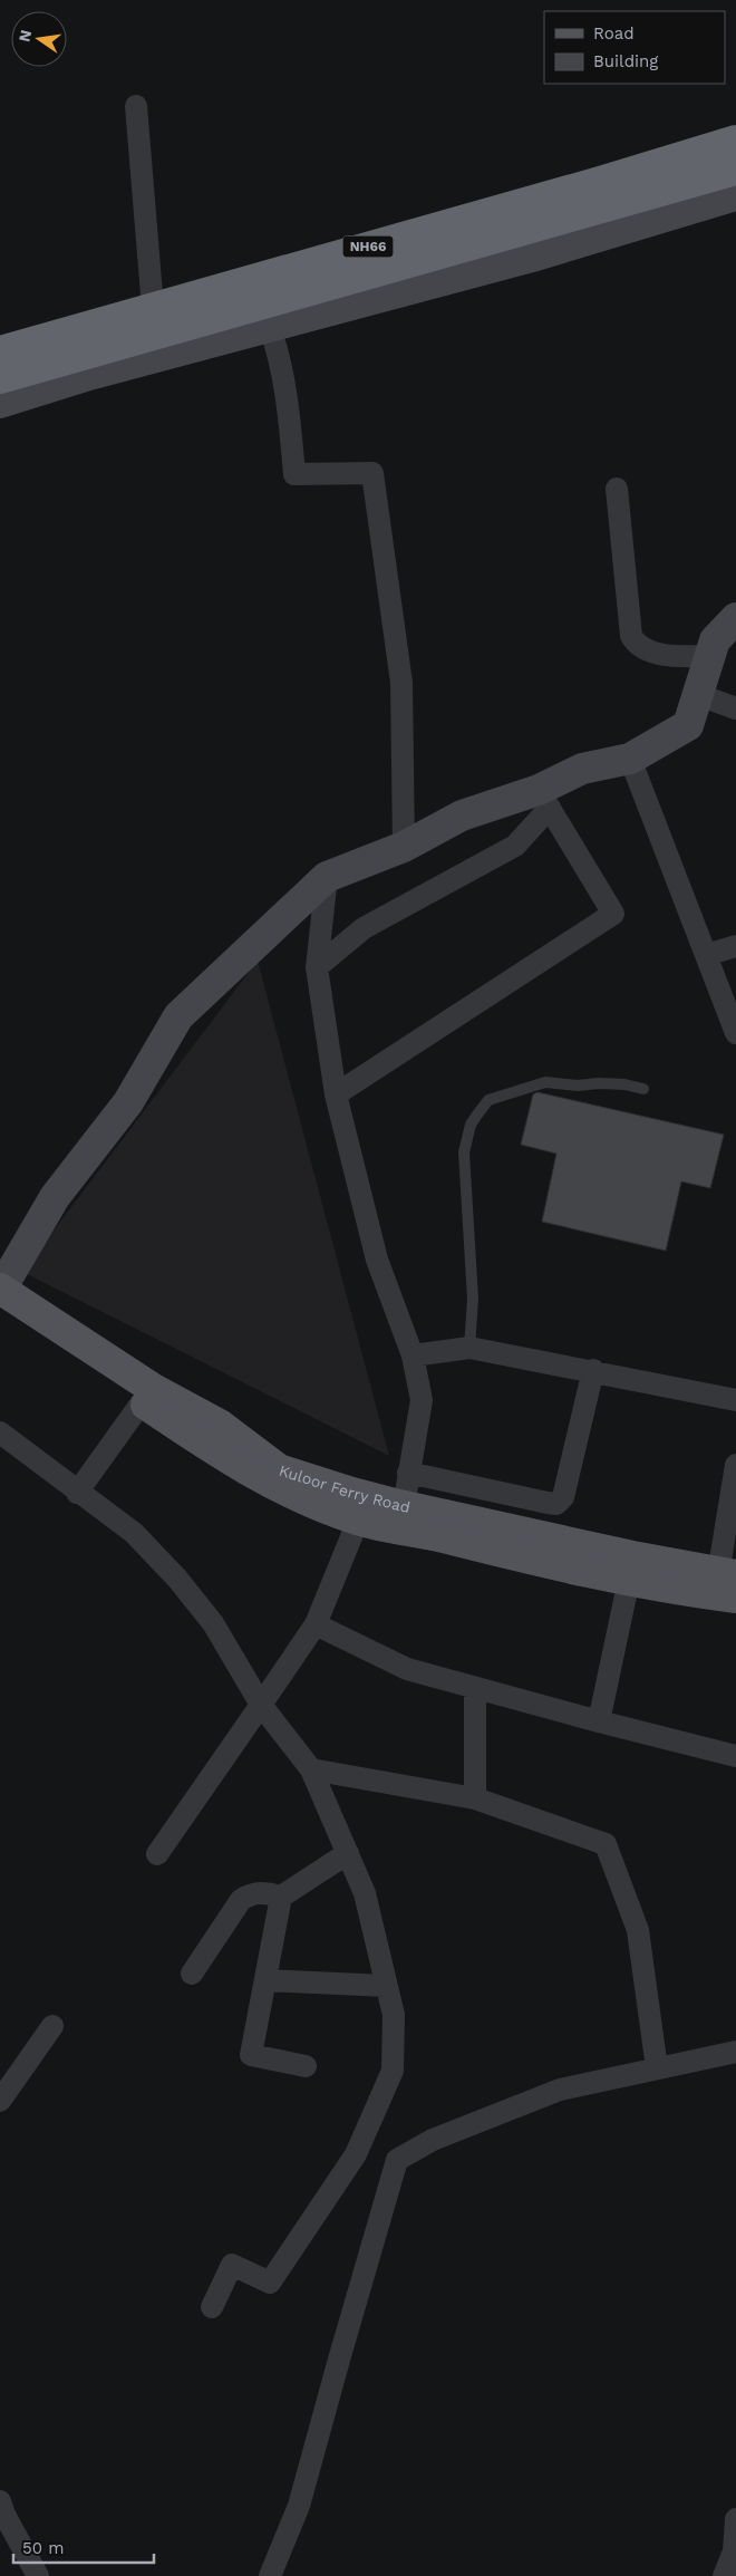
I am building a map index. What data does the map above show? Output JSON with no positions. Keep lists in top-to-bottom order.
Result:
{
  "streets": {
    "highway": ["NH66"],
    "main road": ["Kuloor Ferry Road"]
  },
  "legend": ["Road", "Building"],
  "scale_bar": "50 m",
  "north": "left"
}
